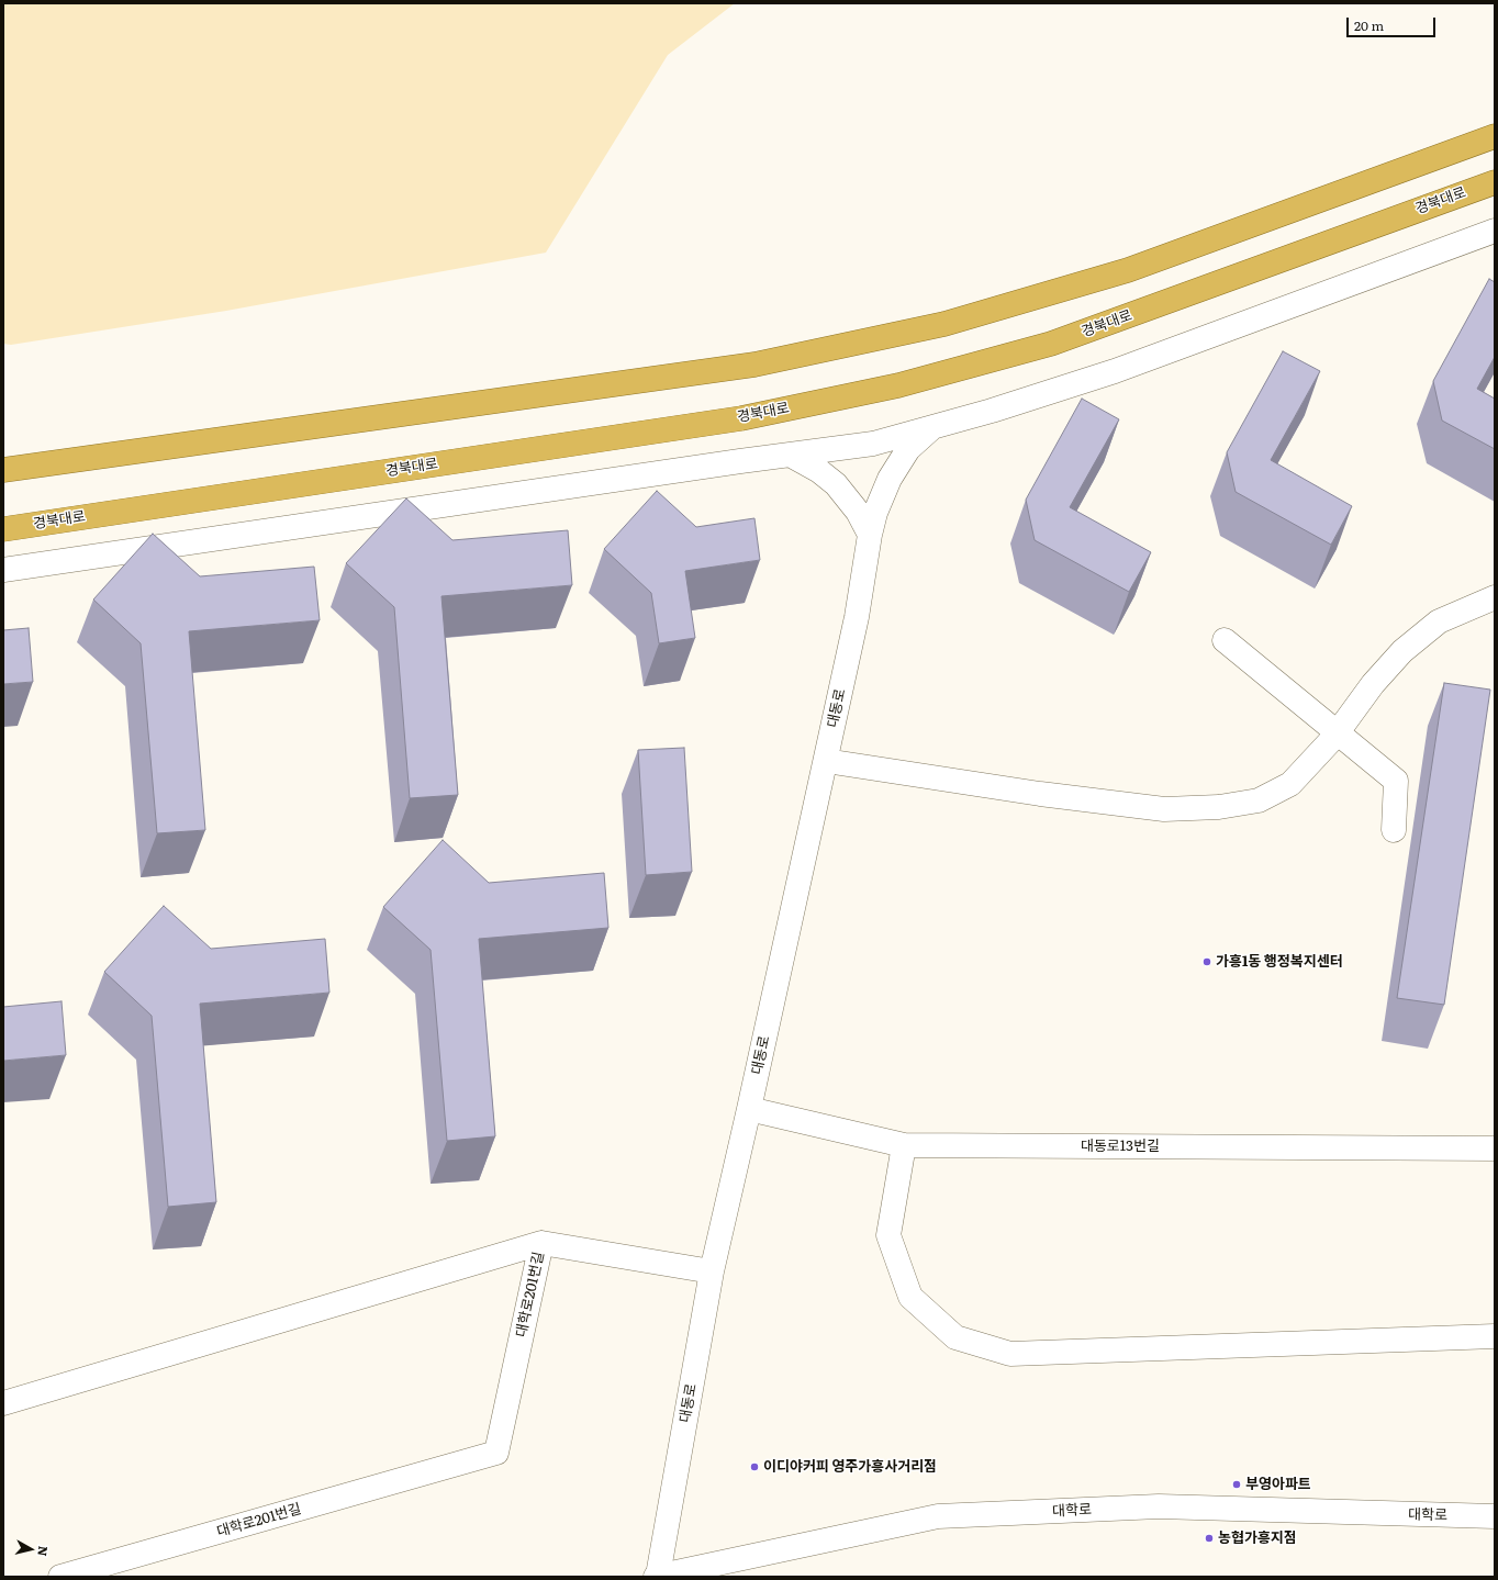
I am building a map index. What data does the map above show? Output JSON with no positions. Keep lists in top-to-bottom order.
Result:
{
  "streets": {
    "highway": ["경북대로"],
    "street": [
      "대동로",
      "대동로13번길",
      "대학로201번길",
      "대학로"
    ]
  },
  "crossings": [
    ["대동로", "대동로13번길"],
    ["대동로", "대학로"]
  ],
  "places": [
    "가흥1동 행정복지센터",
    "이디야커피 영주가흥사거리점",
    "부영아파트",
    "농협가흥지점"
  ],
  "scale_bar": "20 m",
  "north": "right"
}
